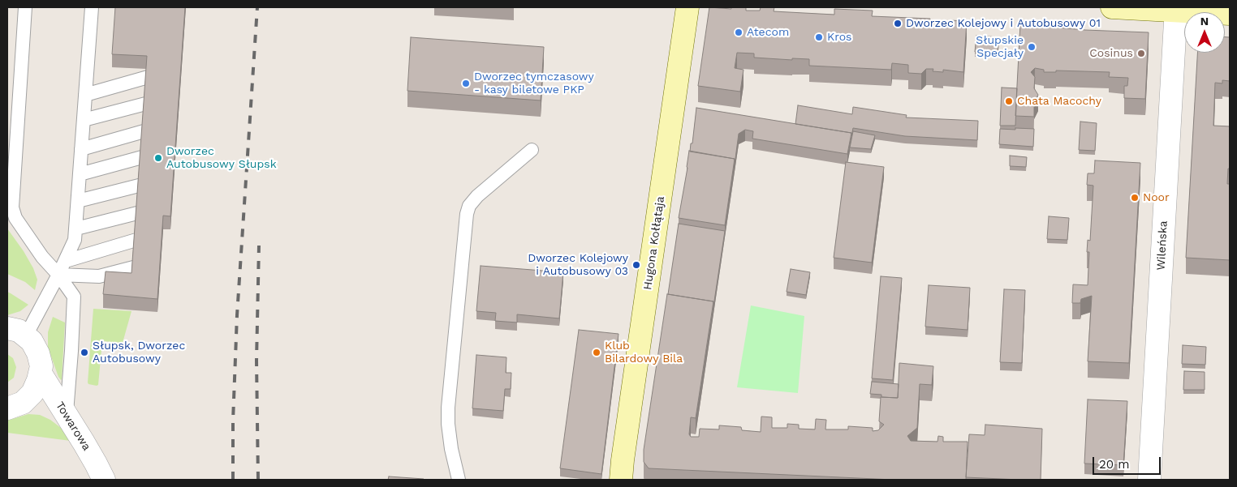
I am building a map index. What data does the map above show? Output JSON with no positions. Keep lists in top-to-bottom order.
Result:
{
  "streets": {
    "street": ["Hugona Kołłątaja", "Wileńska", "Towarowa"]
  },
  "places": [
    "Dworzec Kolejowy i Autobusowy 01",
    "Atecom",
    "Kros",
    "Słupskie Specjały",
    "Cosinus",
    "Dworzec tymczasowy - kasy biletowe PKP",
    "Chata Macochy",
    "Dworzec Autobusowy Słupsk",
    "Noor",
    "Dworzec Kolejowy i Autobusowy 03",
    "Słupsk, Dworzec Autobusowy",
    "Klub Bilardowy Bila"
  ],
  "scale_bar": "20 m",
  "north": "top"
}
